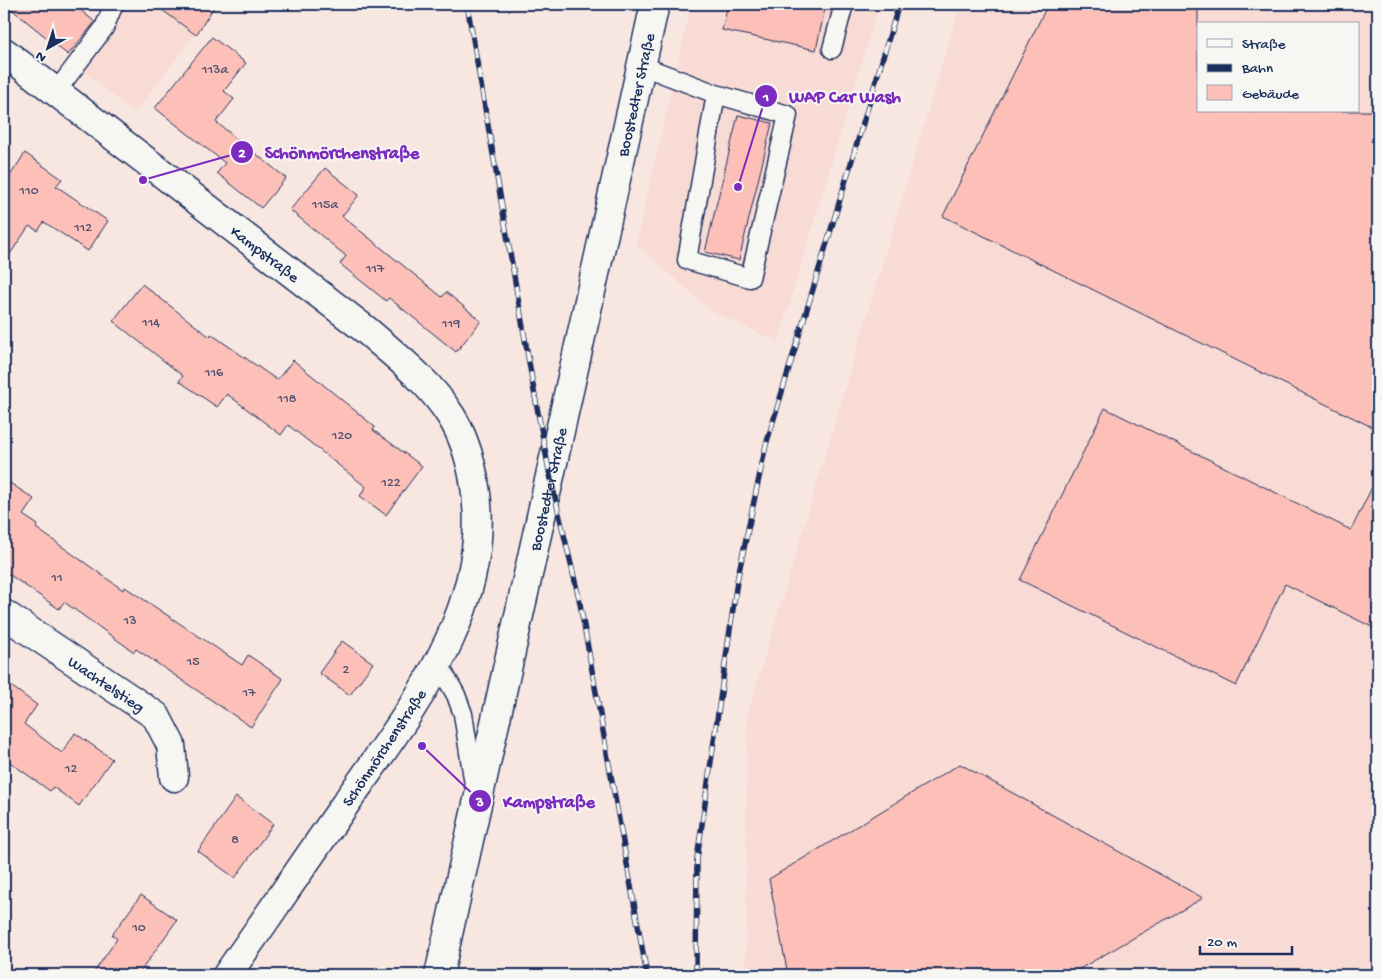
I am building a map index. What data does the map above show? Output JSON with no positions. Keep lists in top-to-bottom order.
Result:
{
  "streets": {
    "street": [
      "Boostedter Straße",
      "Kampstraße",
      "Wachtelstieg",
      "Schönmörchenstraße"
    ]
  },
  "crossings": [
    ["Kampstraße", "Schönmörchenstraße"]
  ],
  "places": ["Schönmörchenstraße", "WAP Car Wash", "Kampstraße"],
  "house_numbers": [
    "113a",
    "110",
    "115a",
    "112",
    "117",
    "114",
    "119",
    "116",
    "118",
    "120",
    "122",
    "11",
    "13",
    "15",
    "2",
    "17",
    "12",
    "8",
    "10"
  ],
  "legend": ["Straße", "Bahn", "Gebäude"],
  "scale_bar": "20 m",
  "north": "bottom left"
}
